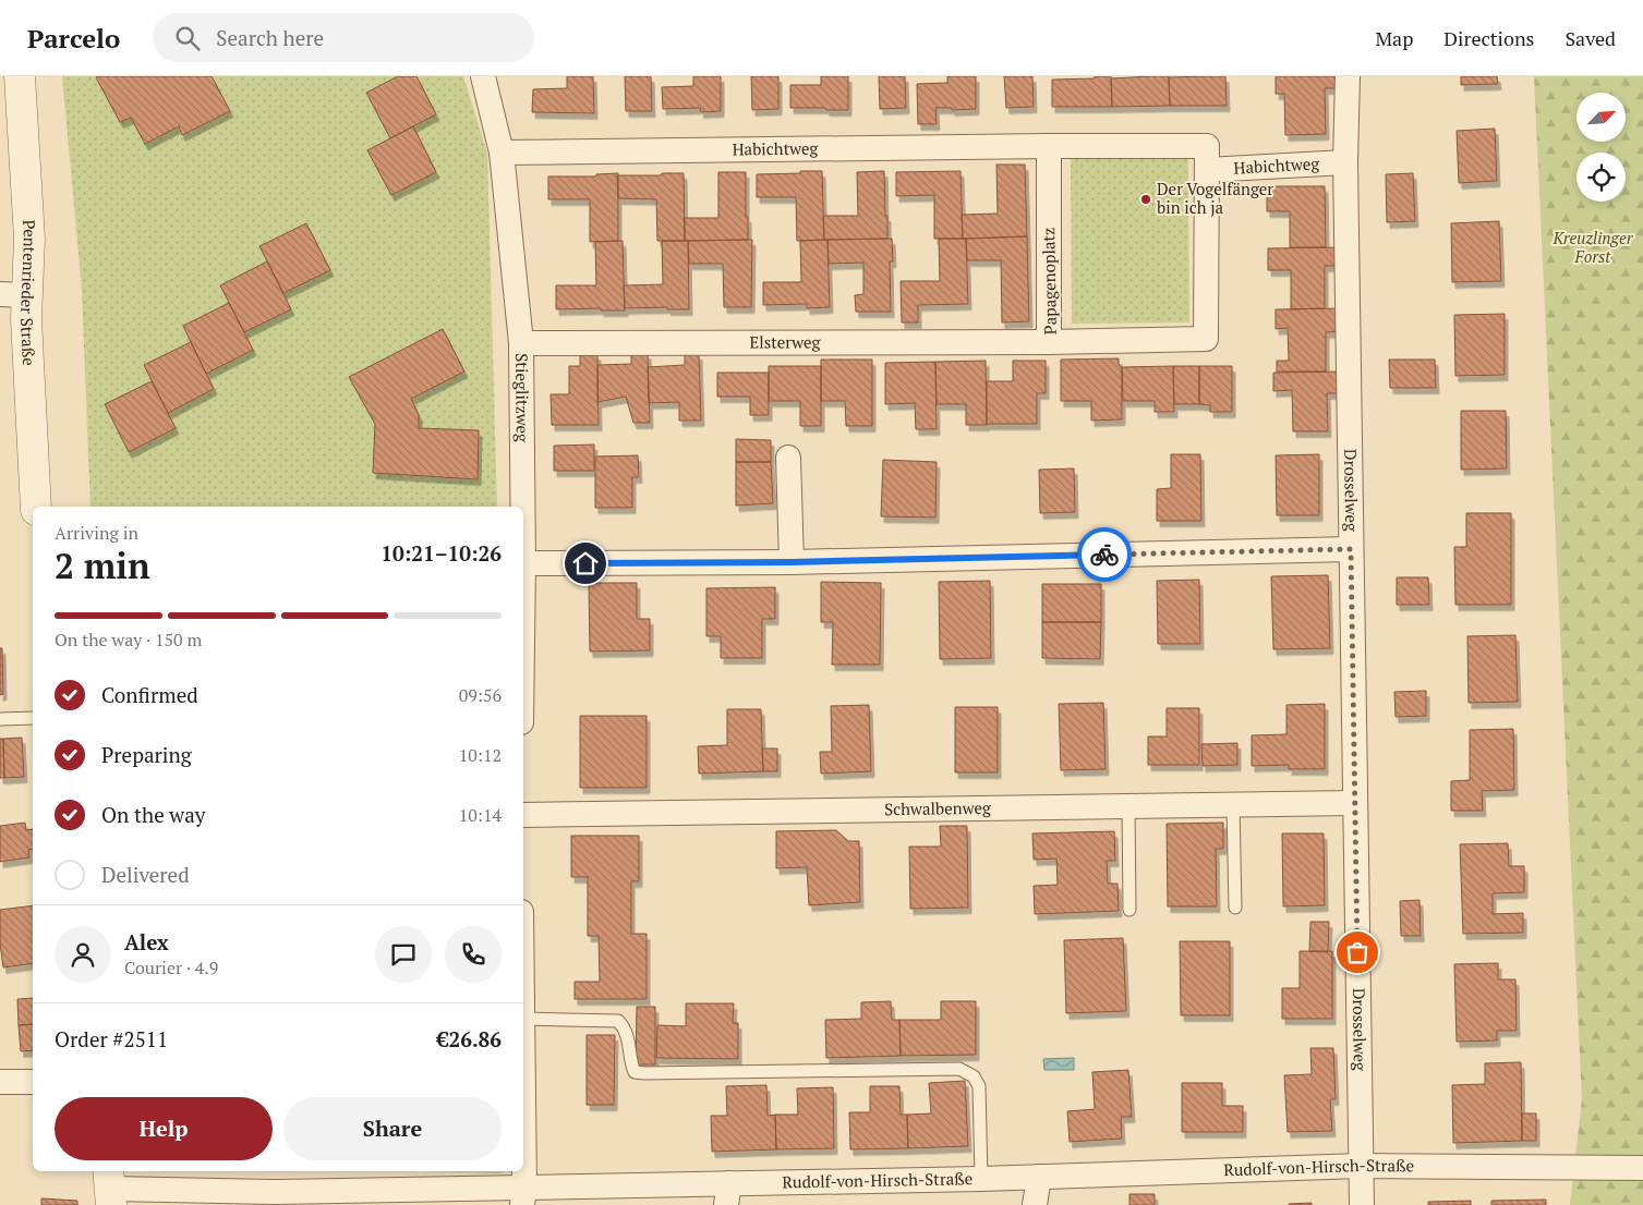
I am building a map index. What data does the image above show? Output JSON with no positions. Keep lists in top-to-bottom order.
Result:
{
  "streets": {
    "street": [
      "Habichtweg",
      "Papagenoplatz",
      "Pentenrieder Straße",
      "Elsterweg",
      "Stieglitzweg",
      "Drosselweg",
      "Schwalbenweg",
      "Rudolf-von-Hirsch-Straße"
    ]
  },
  "crossings": [
    ["Habichtweg", "Papagenoplatz"],
    ["Habichtweg", "Stieglitzweg"],
    ["Habichtweg", "Drosselweg"],
    ["Papagenoplatz", "Elsterweg"],
    ["Elsterweg", "Stieglitzweg"],
    ["Drosselweg", "Schwalbenweg"],
    ["Drosselweg", "Rudolf-von-Hirsch-Straße"]
  ],
  "parks": ["Kreuzlinger Forst"],
  "places": ["Der Vogelfänger bin ich ja"],
  "north": "top right",
  "page": {
    "header": "Parcelo",
    "search": "Search here",
    "nav": ["Map", "Directions", "Saved"],
    "heading": ["2 min", "Arriving in", "10:21–10:26"],
    "panel": [
      "Alex",
      "Courier · 4.9",
      "Order #2511",
      "€26.86"
    ],
    "bar": "On the way · 150 m",
    "list": [
      ["Confirmed", "09:56"],
      ["Preparing", "10:12"],
      ["On the way", "10:14"],
      "Delivered"
    ],
    "buttons": ["Help", "Share"]
  }
}
